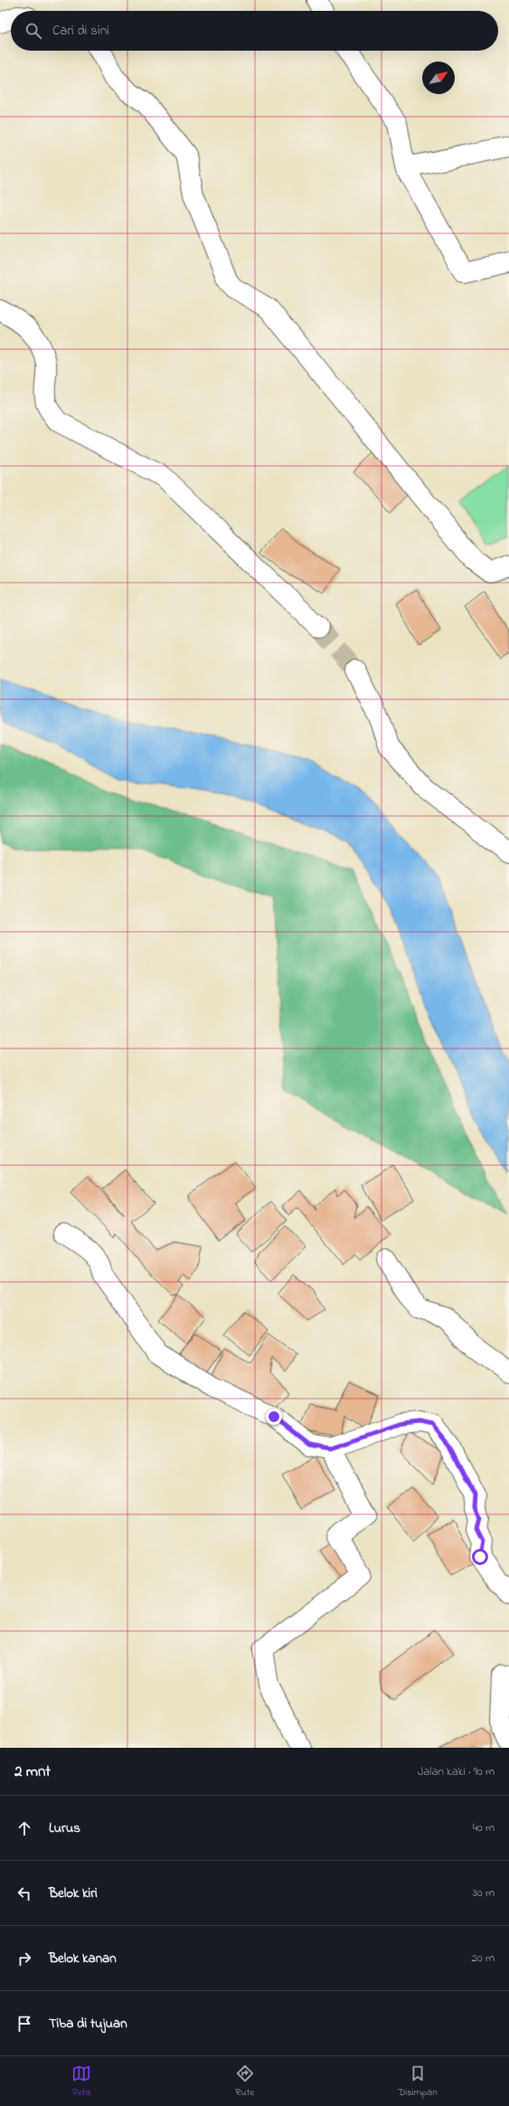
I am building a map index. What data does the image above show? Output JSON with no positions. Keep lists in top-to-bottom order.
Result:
{
  "north": "top right",
  "page": {
    "search": "Cari di sini",
    "heading": ["2 mnt", "Jalan kaki · 90 m"],
    "list": [
      ["Lurus", "40 m"],
      ["Belok kiri", "30 m"],
      ["Belok kanan", "20 m"],
      "Tiba di tujuan"
    ],
    "nav": ["Peta", "Rute", "Disimpan"]
  }
}
